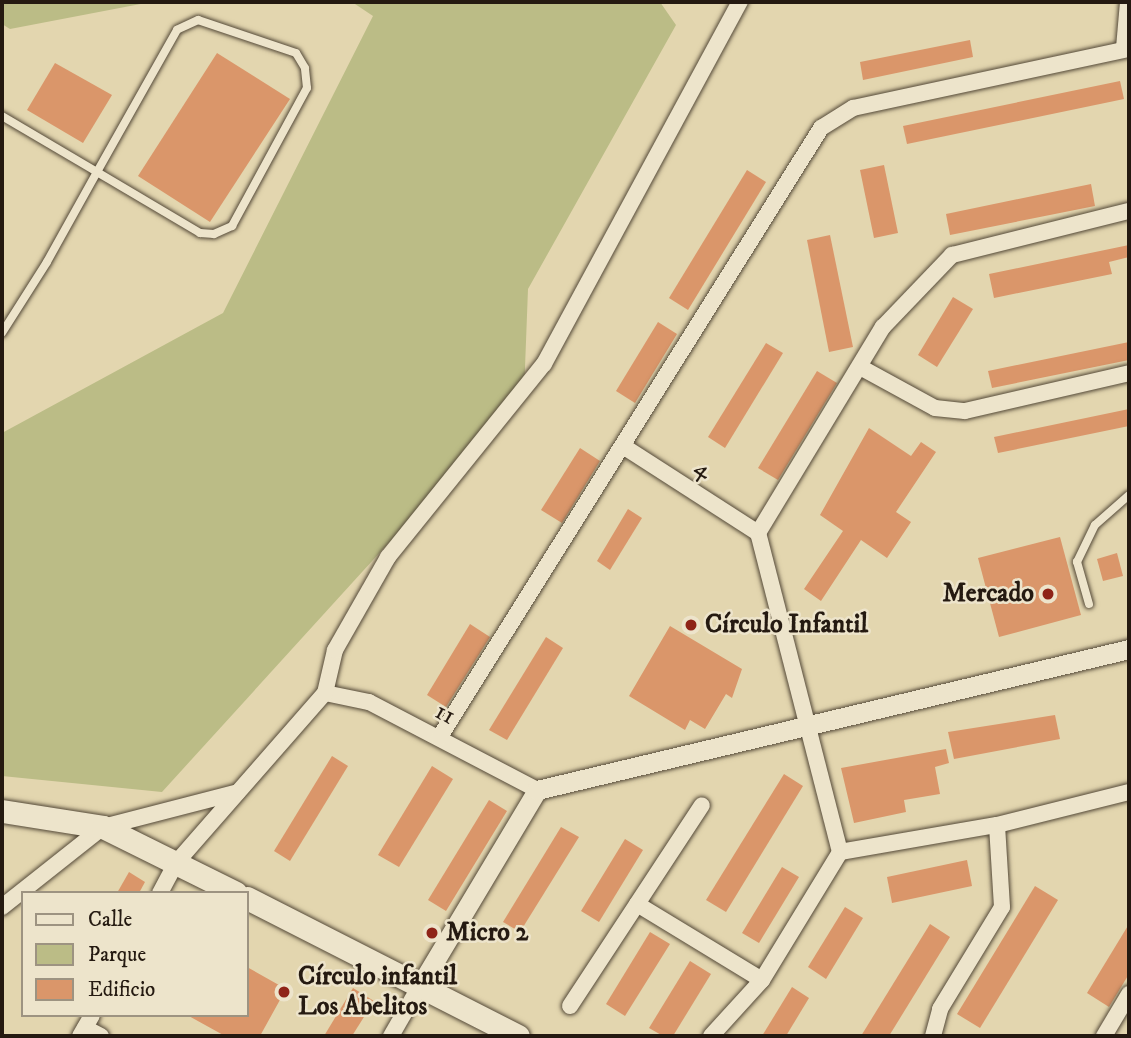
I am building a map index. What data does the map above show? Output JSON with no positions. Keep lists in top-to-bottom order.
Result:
{
  "streets": {
    "street": ["4", "11"]
  },
  "places": [
    "Mercado",
    "Círculo Infantil",
    "Micro 2",
    "Círculo infantil Los Abelitos"
  ],
  "legend": ["Calle", "Parque", "Edificio"]
}
